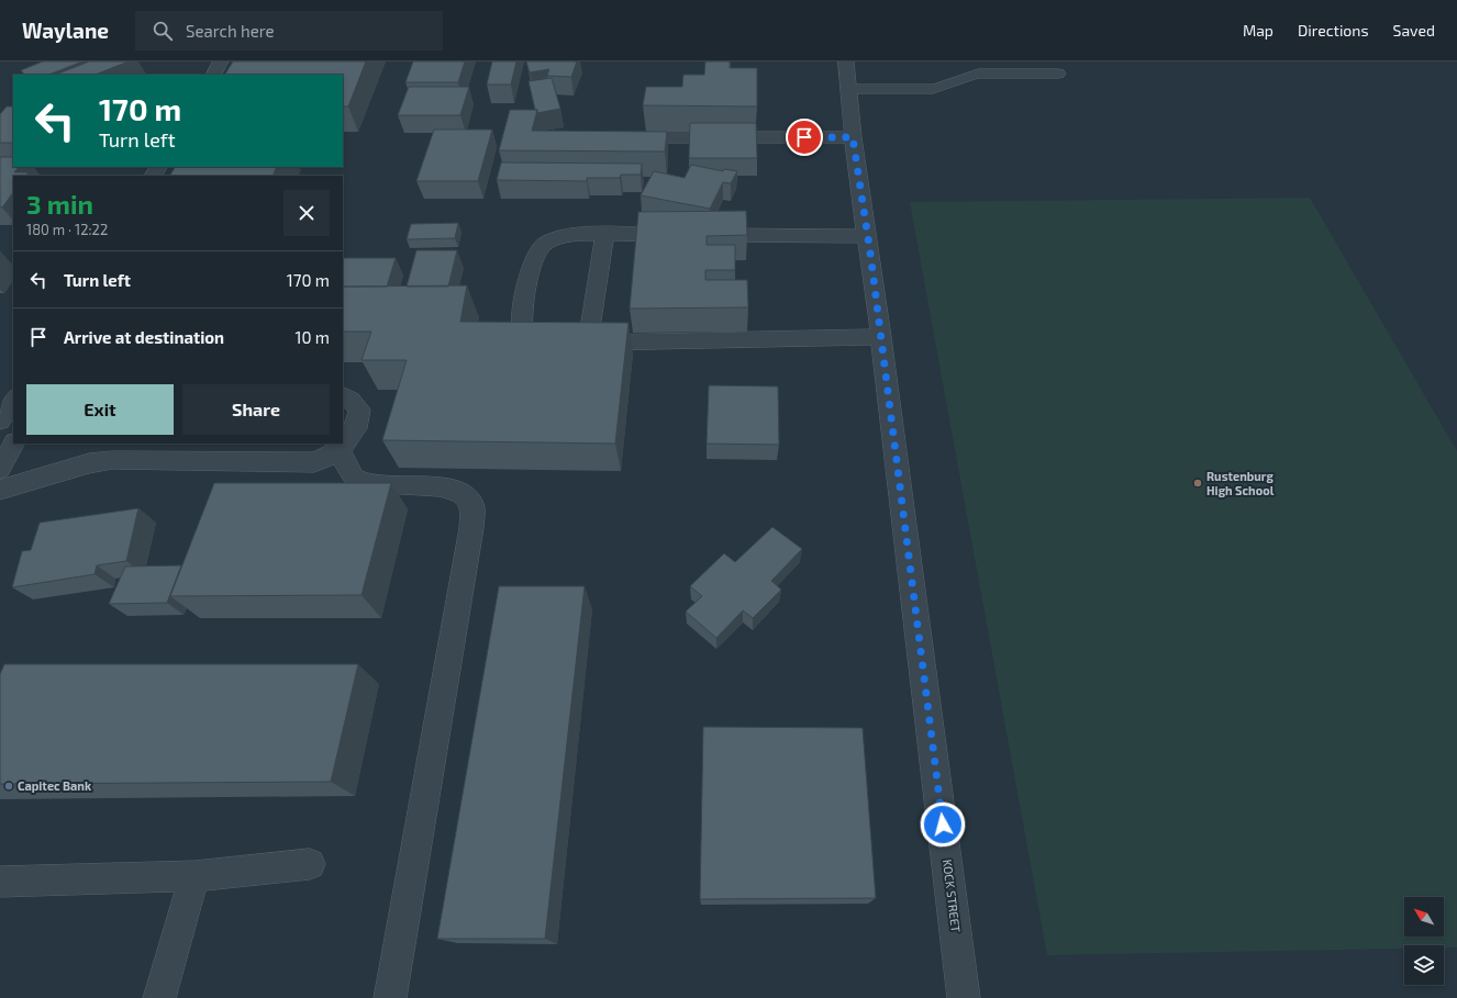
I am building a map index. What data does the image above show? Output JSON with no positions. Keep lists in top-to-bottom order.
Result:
{
  "streets": {
    "street": ["KOCK STREET"]
  },
  "places": ["Rustenburg High School", "Capitec Bank"],
  "north": "top left",
  "page": {
    "header": "Waylane",
    "search": "Search here",
    "nav": ["Map", "Directions", "Saved"],
    "turn": ["170 m", "Turn left"],
    "heading": ["3 min", "180 m · 12:22"],
    "list": [
      {
        "name": "Turn left",
        "value": "170 m"
      },
      {
        "name": "Arrive at destination",
        "value": "10 m"
      }
    ],
    "buttons": ["Exit", "Share"]
  }
}
